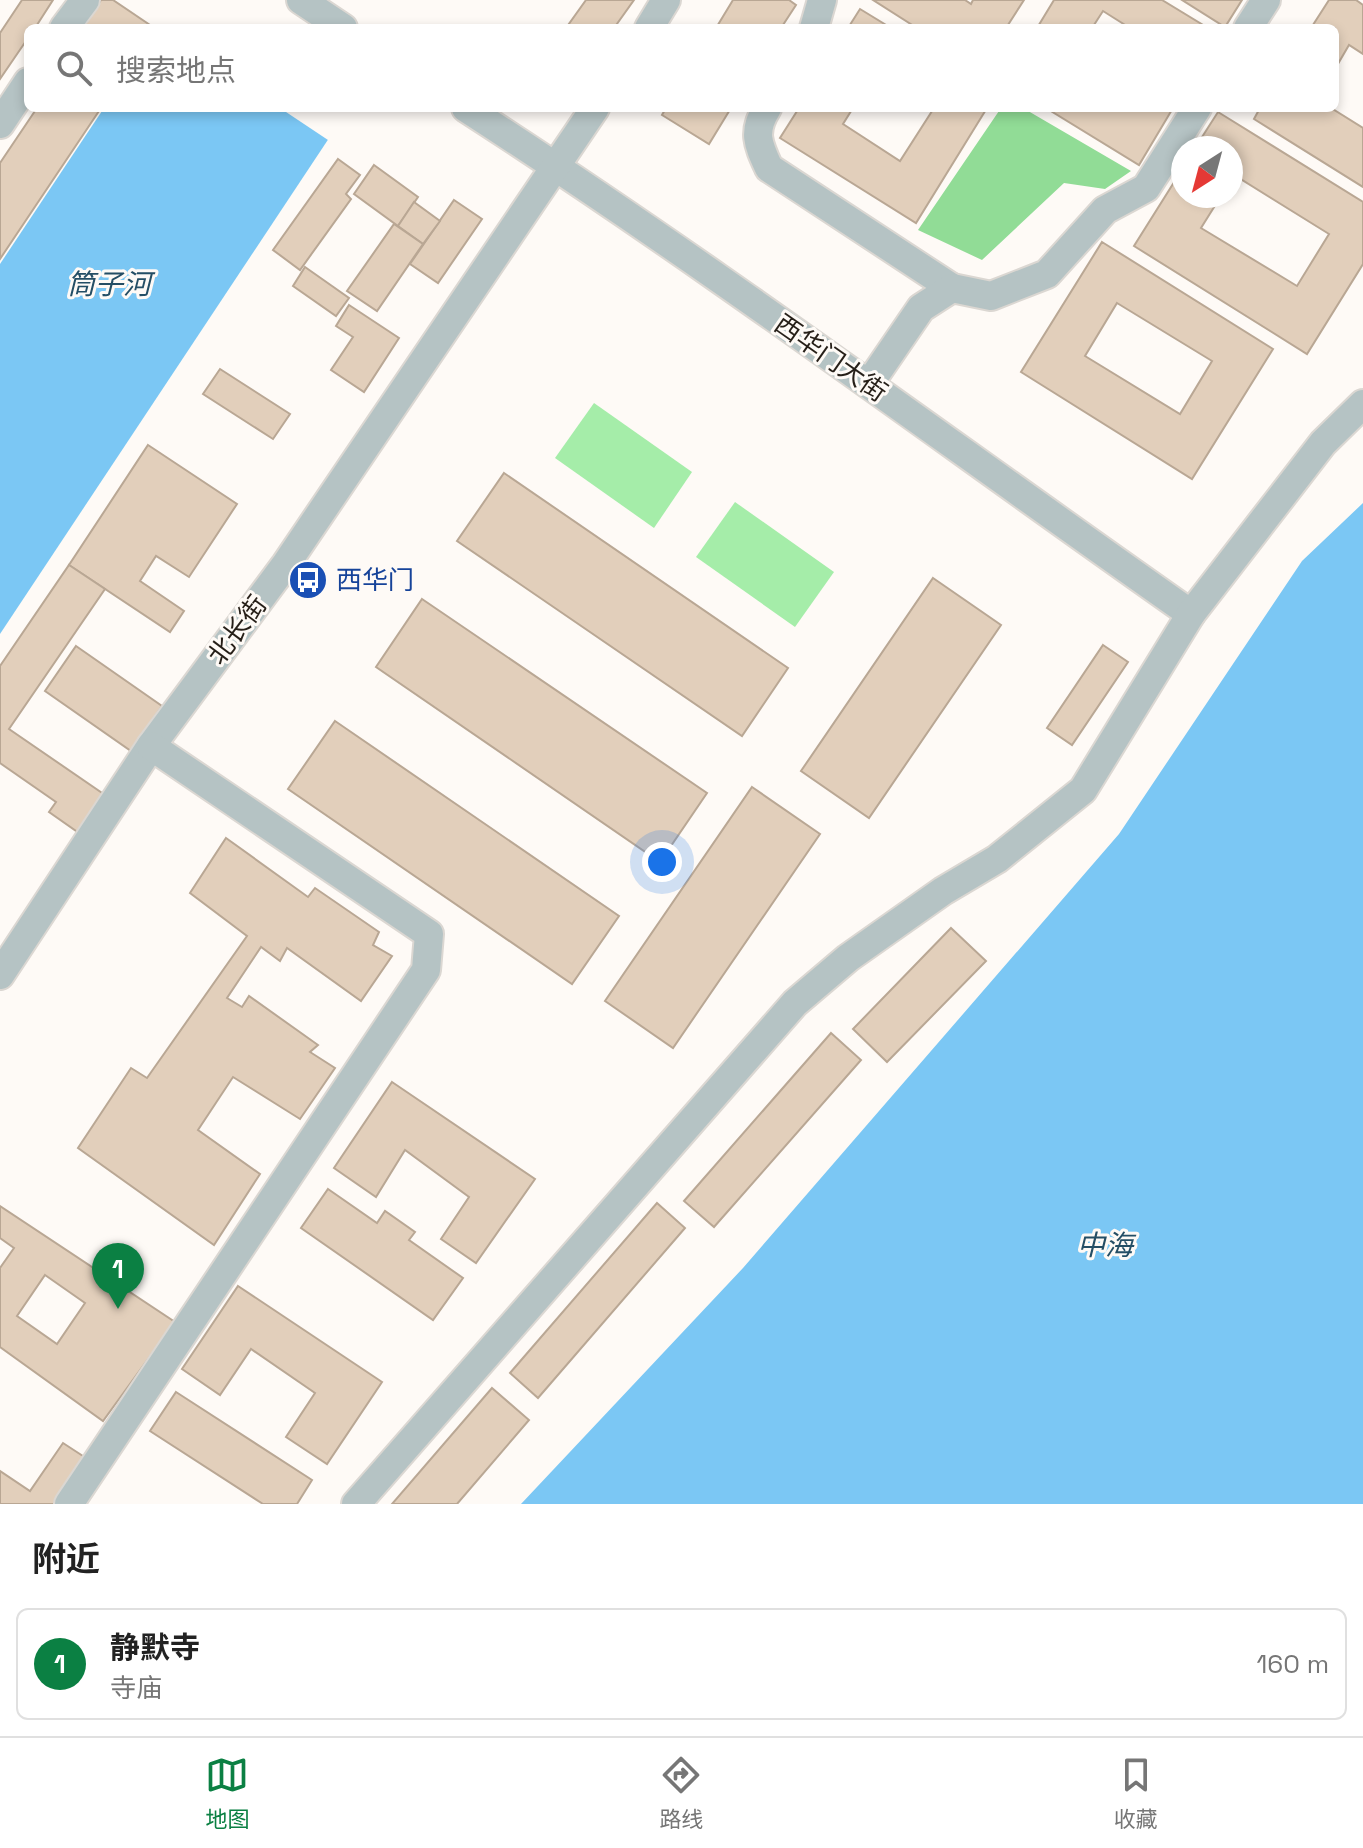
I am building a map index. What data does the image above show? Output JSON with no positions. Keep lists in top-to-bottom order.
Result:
{
  "streets": {
    "street": ["西华门大街", "北长街"]
  },
  "crossings": [
    ["西华门大街", "北长街"]
  ],
  "water": ["筒子河", "中海"],
  "places": {
    "bus stop": ["西华门"]
  },
  "north": "bottom left",
  "page": {
    "search": "搜索地点",
    "pins": "1",
    "heading": "附近",
    "list": [
      {
        "mark": "1",
        "name": "静默寺",
        "note": "寺庙",
        "value": "160 m"
      }
    ],
    "nav": ["地图", "路线", "收藏"]
  }
}
